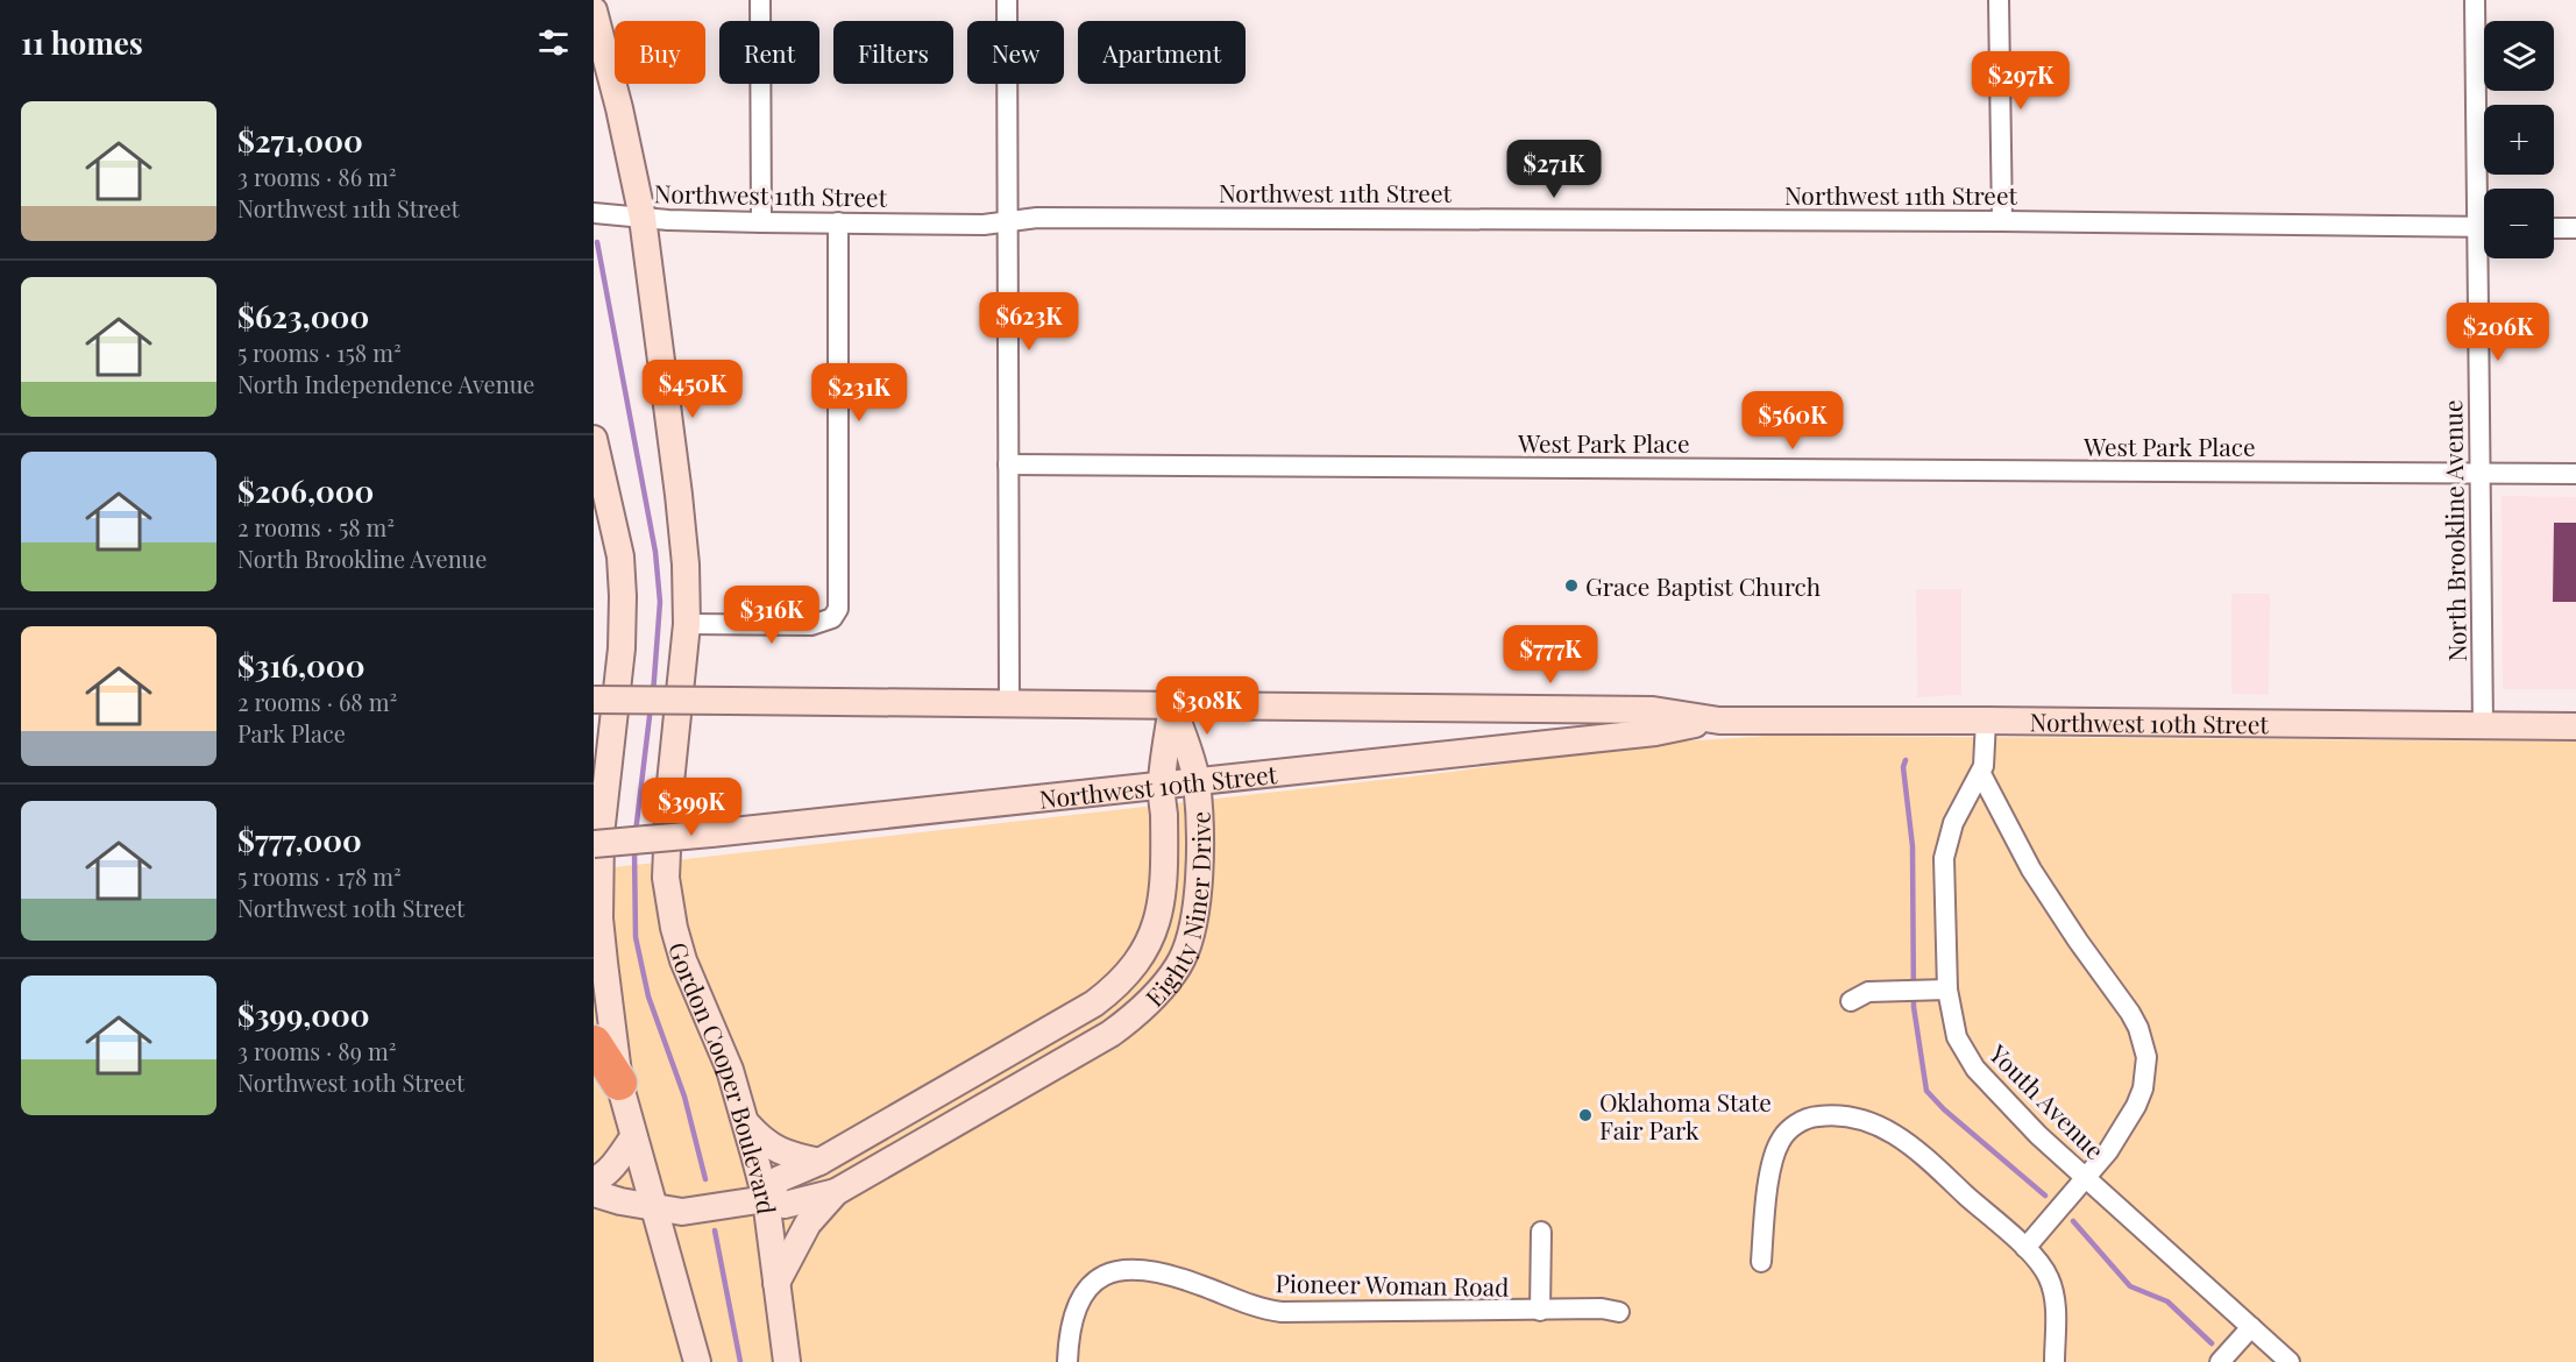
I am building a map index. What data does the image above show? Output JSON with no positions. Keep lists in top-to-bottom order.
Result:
{
  "streets": {
    "main road": ["Northwest 10th Street", "Eighty Niner Drive", "Gordon Cooper Boulevard"],
    "street": [
      "Northwest 11th Street",
      "West Park Place",
      "North Brookline Avenue",
      "Youth Avenue",
      "Pioneer Woman Road"
    ]
  },
  "crossings": [
    ["Northwest 11th Street", "North Brookline Avenue"],
    ["Northwest 11th Street", "Gordon Cooper Boulevard"],
    ["West Park Place", "North Brookline Avenue"],
    ["North Brookline Avenue", "Northwest 10th Street"],
    ["Northwest 10th Street", "Eighty Niner Drive"],
    ["Northwest 10th Street", "Youth Avenue"],
    ["Eighty Niner Drive", "Gordon Cooper Boulevard"]
  ],
  "places": ["Grace Baptist Church", "Oklahoma State Fair Park"],
  "page": {
    "heading": "11 homes",
    "map_buttons": ["+", "−"],
    "chip": [
      "Buy",
      "Rent",
      "Filters",
      "New",
      "Apartment"
    ],
    "price": [
      "$297K",
      "$271K",
      "$623K",
      "$206K",
      "$450K",
      "$231K",
      "$560K",
      "$316K",
      "$777K",
      "$308K",
      "$399K"
    ],
    "list": [
      {
        "name": "$271,000",
        "note": "3 rooms · 86 m² · Northwest 11th Street"
      },
      {
        "name": "$623,000",
        "note": "5 rooms · 158 m² · North Independence Avenue"
      },
      {
        "name": "$206,000",
        "note": "2 rooms · 58 m² · North Brookline Avenue"
      },
      {
        "name": "$316,000",
        "note": "2 rooms · 68 m² · Park Place"
      },
      {
        "name": "$777,000",
        "note": "5 rooms · 178 m² · Northwest 10th Street"
      },
      {
        "name": "$399,000",
        "note": "3 rooms · 89 m² · Northwest 10th Street"
      }
    ]
  }
}
